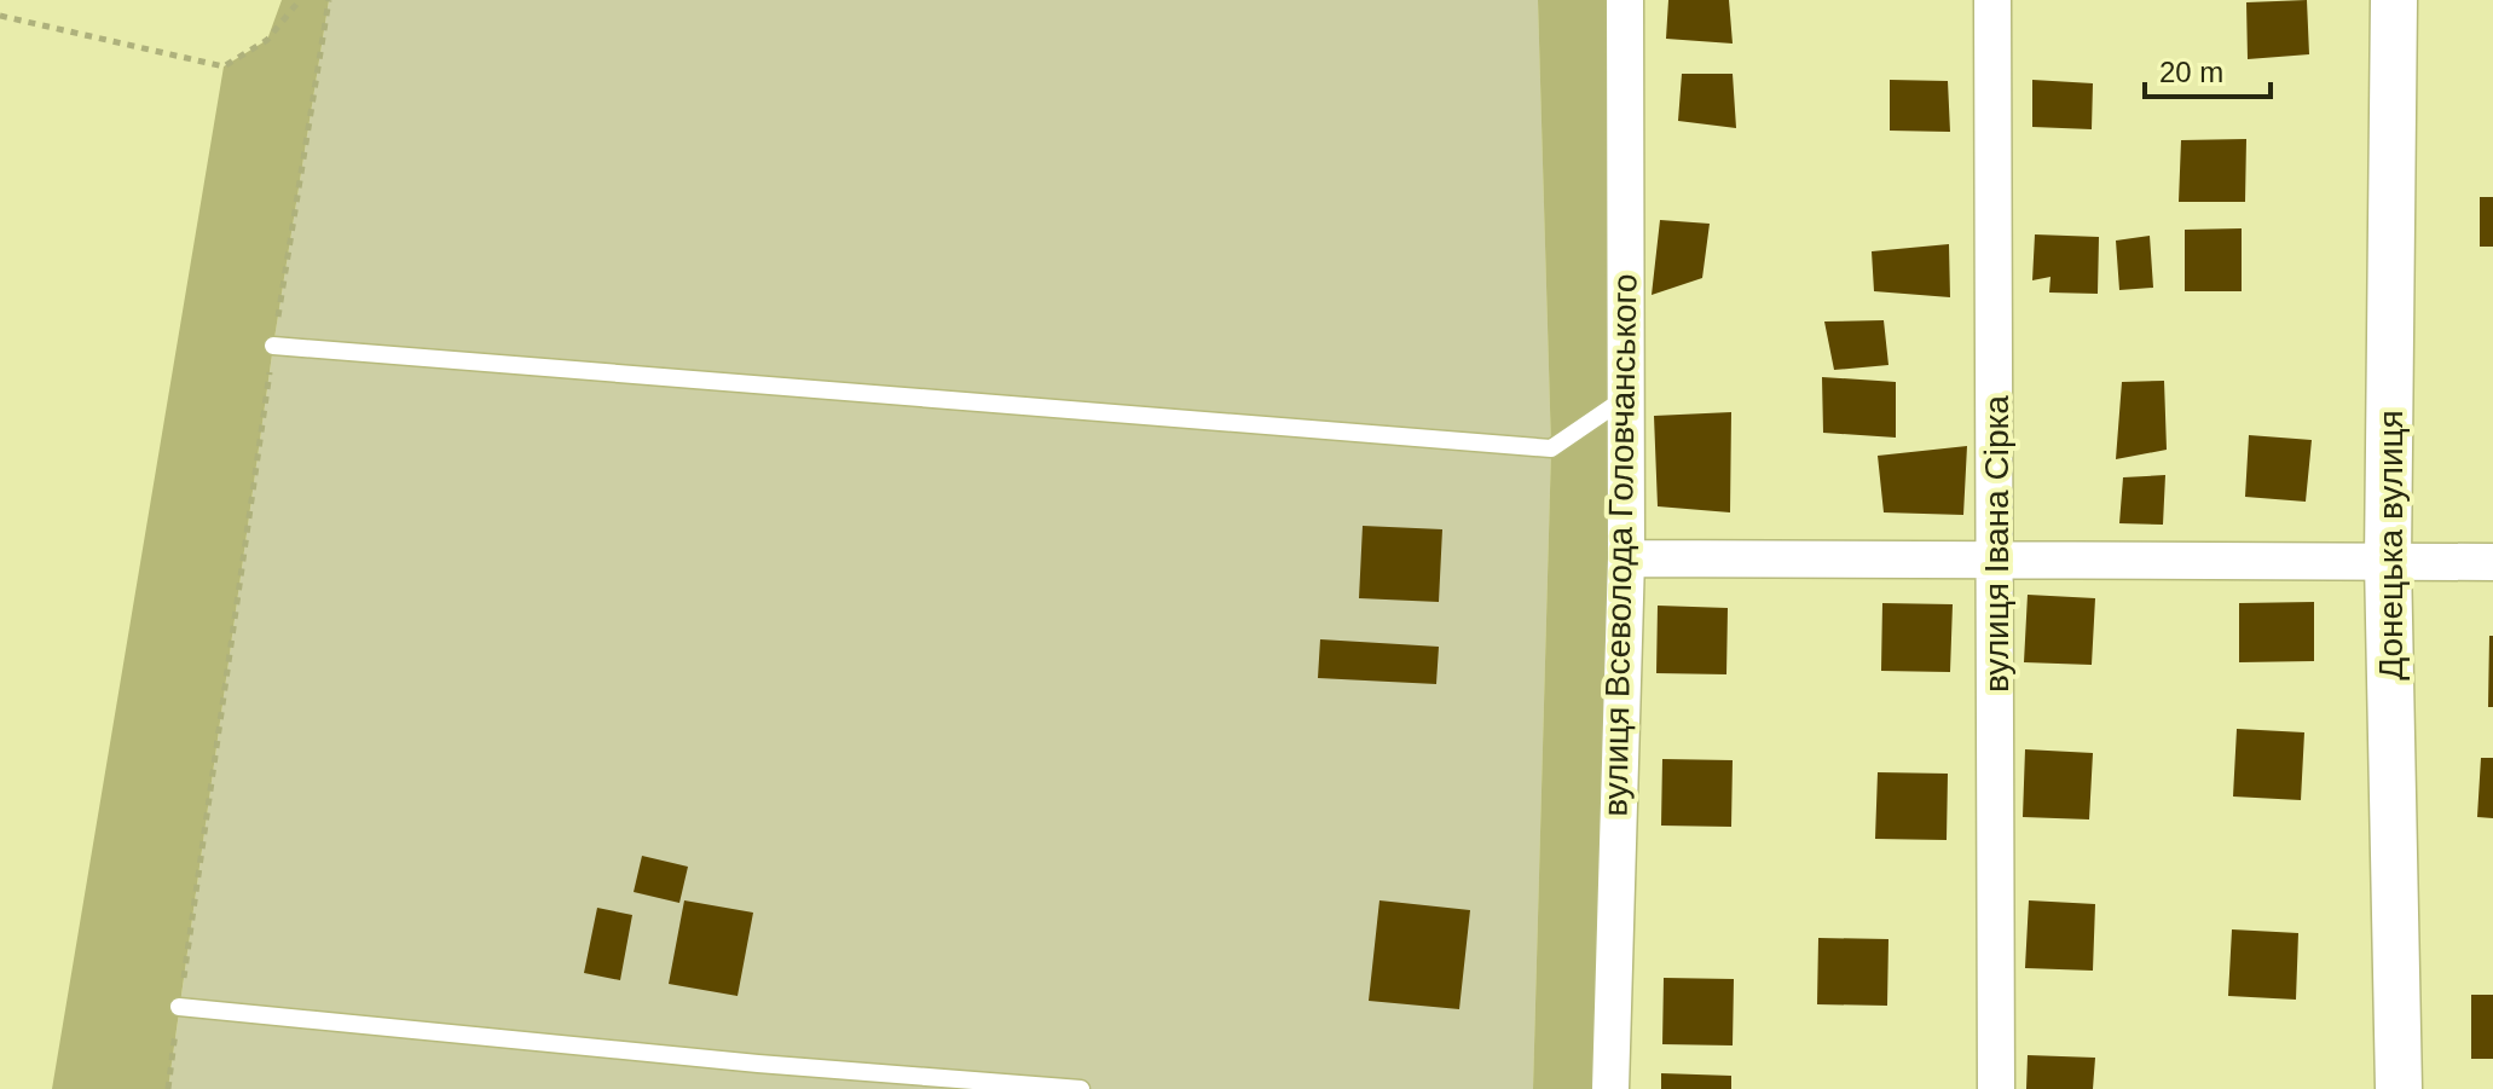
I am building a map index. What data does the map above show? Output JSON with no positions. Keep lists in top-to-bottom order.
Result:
{
  "streets": {
    "street": ["вулиця Івана Сірка", "вулиця Всеволода Головчанського", "Донецька вулиця"]
  },
  "scale_bar": "20 m"
}
